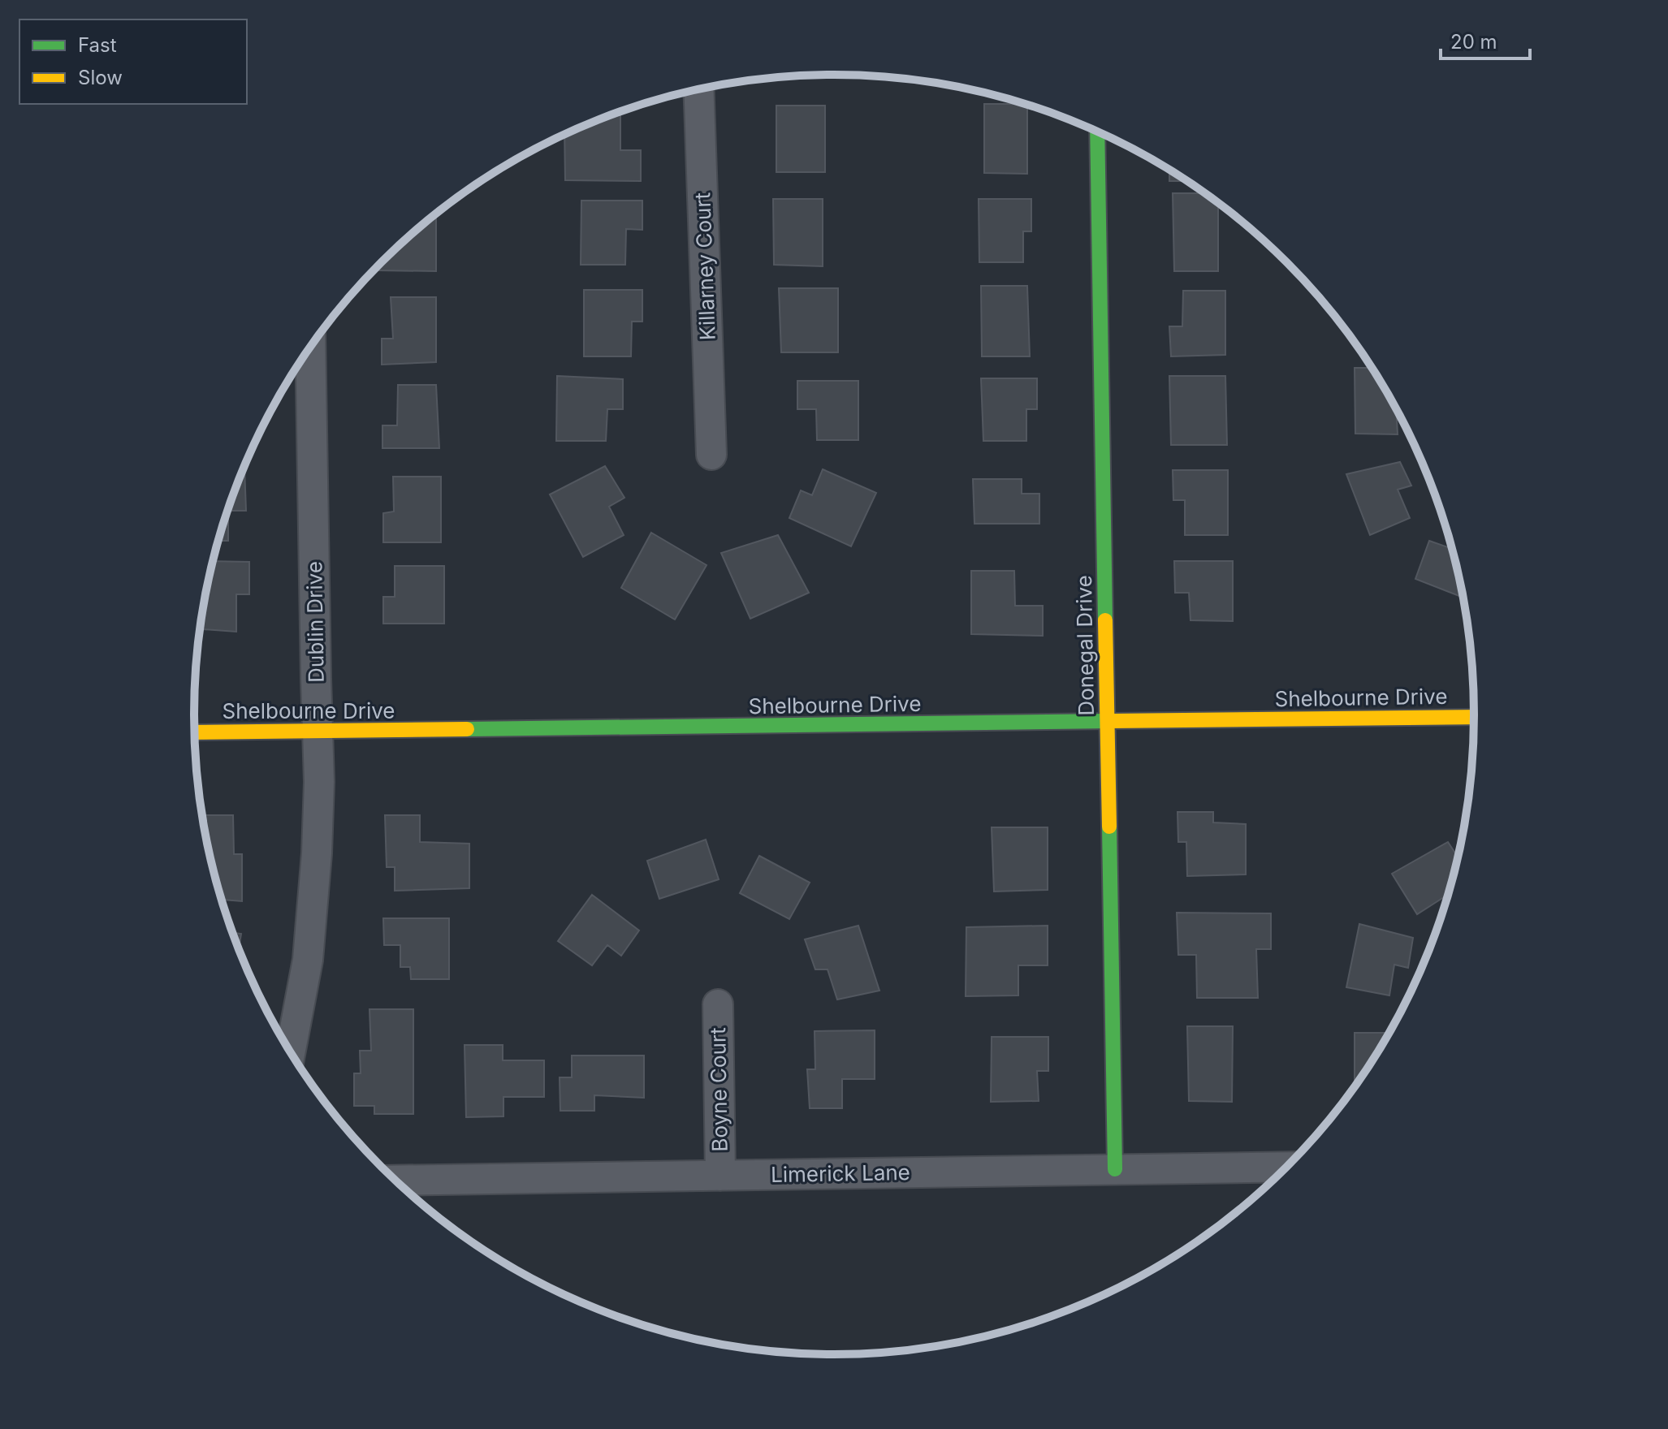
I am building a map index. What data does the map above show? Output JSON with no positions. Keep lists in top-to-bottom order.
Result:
{
  "streets": {
    "main road": ["Donegal Drive", "Shelbourne Drive"],
    "street": [
      "Killarney Court",
      "Dublin Drive",
      "Boyne Court",
      "Limerick Lane"
    ]
  },
  "crossings": [
    ["Dublin Drive", "Shelbourne Drive"],
    ["Donegal Drive", "Shelbourne Drive"],
    ["Donegal Drive", "Limerick Lane"],
    ["Boyne Court", "Limerick Lane"]
  ],
  "legend": ["Fast", "Slow"],
  "scale_bar": "20 m"
}
